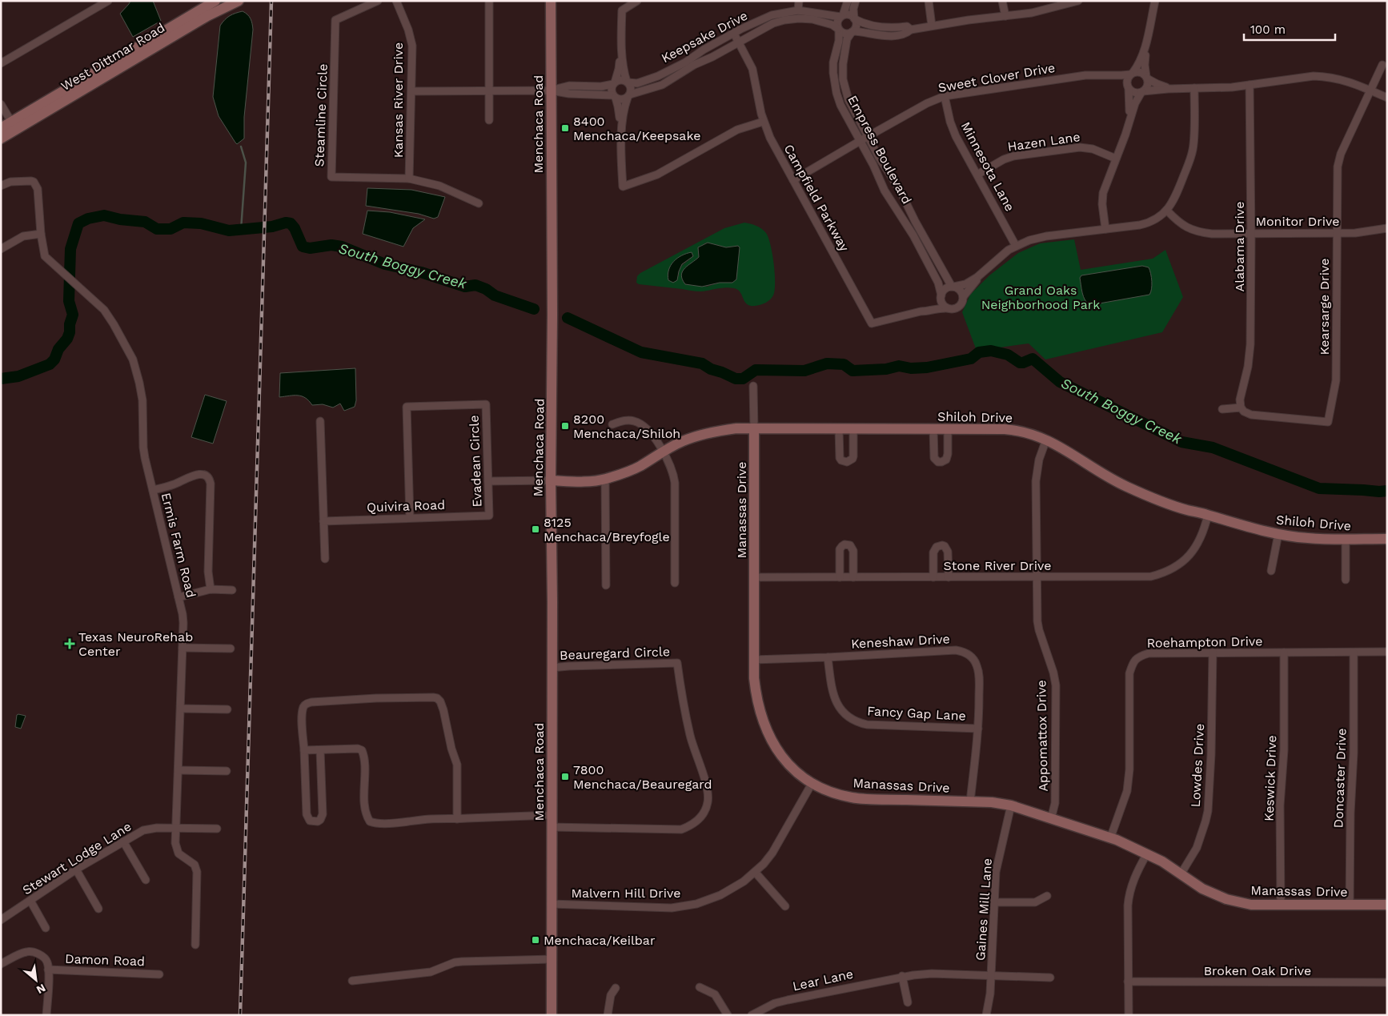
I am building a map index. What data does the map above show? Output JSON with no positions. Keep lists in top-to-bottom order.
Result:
{
  "streets": {
    "street": [
      "Keepsake Drive",
      "West Dittmar Road",
      "Sweet Clover Drive",
      "Kansas River Drive",
      "Steamline Circle",
      "Menchaca Road",
      "Hazen Lane",
      "Empress Boulevard",
      "Minnesota Lane",
      "Campfield Parkway",
      "Monitor Drive",
      "Alabama Drive",
      "Kearsarge Drive",
      "Shiloh Drive",
      "Evadean Circle",
      "Quivira Road",
      "Manassas Drive",
      "Ermis Farm Road",
      "Stone River Drive",
      "Keneshaw Drive",
      "Roehampton Drive",
      "Beauregard Circle",
      "Fancy Gap Lane",
      "Appomattox Drive",
      "Lowdes Drive",
      "Keswick Drive",
      "Doncaster Drive",
      "Stewart Lodge Lane",
      "Malvern Hill Drive",
      "Gaines Mill Lane",
      "Damon Road",
      "Broken Oak Drive",
      "Lear Lane"
    ]
  },
  "crossings": [
    ["Keepsake Drive", "Empress Boulevard"],
    ["Keepsake Drive", "Campfield Parkway"],
    ["Sweet Clover Drive", "Empress Boulevard"],
    ["Sweet Clover Drive", "Minnesota Lane"],
    ["Sweet Clover Drive", "Campfield Parkway"],
    ["Kansas River Drive", "Steamline Circle"],
    ["Menchaca Road", "Shiloh Drive"],
    ["Menchaca Road", "Beauregard Circle"],
    ["Menchaca Road", "Malvern Hill Drive"],
    ["Hazen Lane", "Minnesota Lane"],
    ["Empress Boulevard", "Campfield Parkway"],
    ["Monitor Drive", "Alabama Drive"],
    ["Monitor Drive", "Kearsarge Drive"],
    ["Alabama Drive", "Kearsarge Drive"],
    ["Shiloh Drive", "Manassas Drive"],
    ["Shiloh Drive", "Stone River Drive"],
    ["Shiloh Drive", "Appomattox Drive"],
    ["Evadean Circle", "Quivira Road"],
    ["Manassas Drive", "Stone River Drive"],
    ["Manassas Drive", "Keneshaw Drive"],
    ["Manassas Drive", "Roehampton Drive"],
    ["Manassas Drive", "Appomattox Drive"],
    ["Manassas Drive", "Lowdes Drive"],
    ["Manassas Drive", "Keswick Drive"],
    ["Manassas Drive", "Doncaster Drive"],
    ["Manassas Drive", "Malvern Hill Drive"],
    ["Manassas Drive", "Gaines Mill Lane"],
    ["Ermis Farm Road", "Stewart Lodge Lane"],
    ["Stone River Drive", "Appomattox Drive"],
    ["Keneshaw Drive", "Fancy Gap Lane"],
    ["Roehampton Drive", "Lowdes Drive"],
    ["Roehampton Drive", "Keswick Drive"],
    ["Roehampton Drive", "Doncaster Drive"],
    ["Gaines Mill Lane", "Lear Lane"]
  ],
  "water": ["South Boggy Creek"],
  "parks": ["Grand Oaks Neighborhood Park"],
  "places": {
    "transit": [
      "8400 Menchaca/Keepsake",
      "8200 Menchaca/Shiloh",
      "8125 Menchaca/Breyfogle",
      "7800 Menchaca/Beauregard",
      "Menchaca/Keilbar"
    ],
    "health": ["Texas NeuroRehab Center"]
  },
  "scale_bar": "100 m",
  "north": "bottom right"
}
